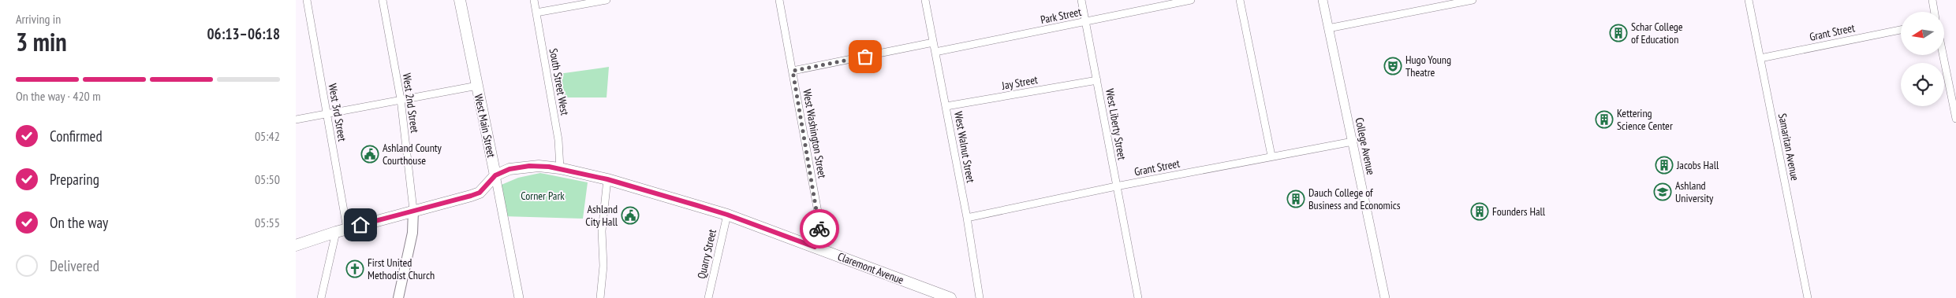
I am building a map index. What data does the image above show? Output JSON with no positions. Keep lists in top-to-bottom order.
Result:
{
  "streets": {
    "main road": ["West Main Street", "Claremont Avenue"],
    "street": [
      "Park Street",
      "Grant Street",
      "South Street West",
      "Jay Street",
      "West 2nd Street",
      "West 3rd Street",
      "West Liberty Street",
      "West Washington Street",
      "College Avenue",
      "West Walnut Street",
      "Samaritan Avenue",
      "Quarry Street"
    ]
  },
  "crossings": [
    ["Park Street", "West Liberty Street"],
    ["Park Street", "West Walnut Street"],
    ["Grant Street", "West Liberty Street"],
    ["Grant Street", "College Avenue"],
    ["Grant Street", "West Walnut Street"],
    ["Grant Street", "Samaritan Avenue"],
    ["South Street West", "Claremont Avenue"],
    ["Jay Street", "West Liberty Street"],
    ["Jay Street", "West Walnut Street"],
    ["West Main Street", "Claremont Avenue"],
    ["West Washington Street", "Claremont Avenue"],
    ["Quarry Street", "Claremont Avenue"]
  ],
  "parks": ["Corner Park"],
  "places": {
    "building": [
      "Schar College of Education",
      "Kettering Science Center",
      "Jacobs Hall",
      "Dauch College of Business and Economics",
      "Founders Hall"
    ],
    "theatre": ["Hugo Young Theatre"],
    "public building": ["Ashland County Courthouse", "Ashland City Hall"],
    "school or university": ["Ashland University"],
    "church": ["First United Methodist Church"]
  },
  "north": "left",
  "page": {
    "heading": ["3 min", "Arriving in", "06:13–06:18"],
    "bar": "On the way · 420 m",
    "list": [
      ["Confirmed", "05:42"],
      ["Preparing", "05:50"],
      ["On the way", "05:55"],
      "Delivered"
    ]
  }
}
